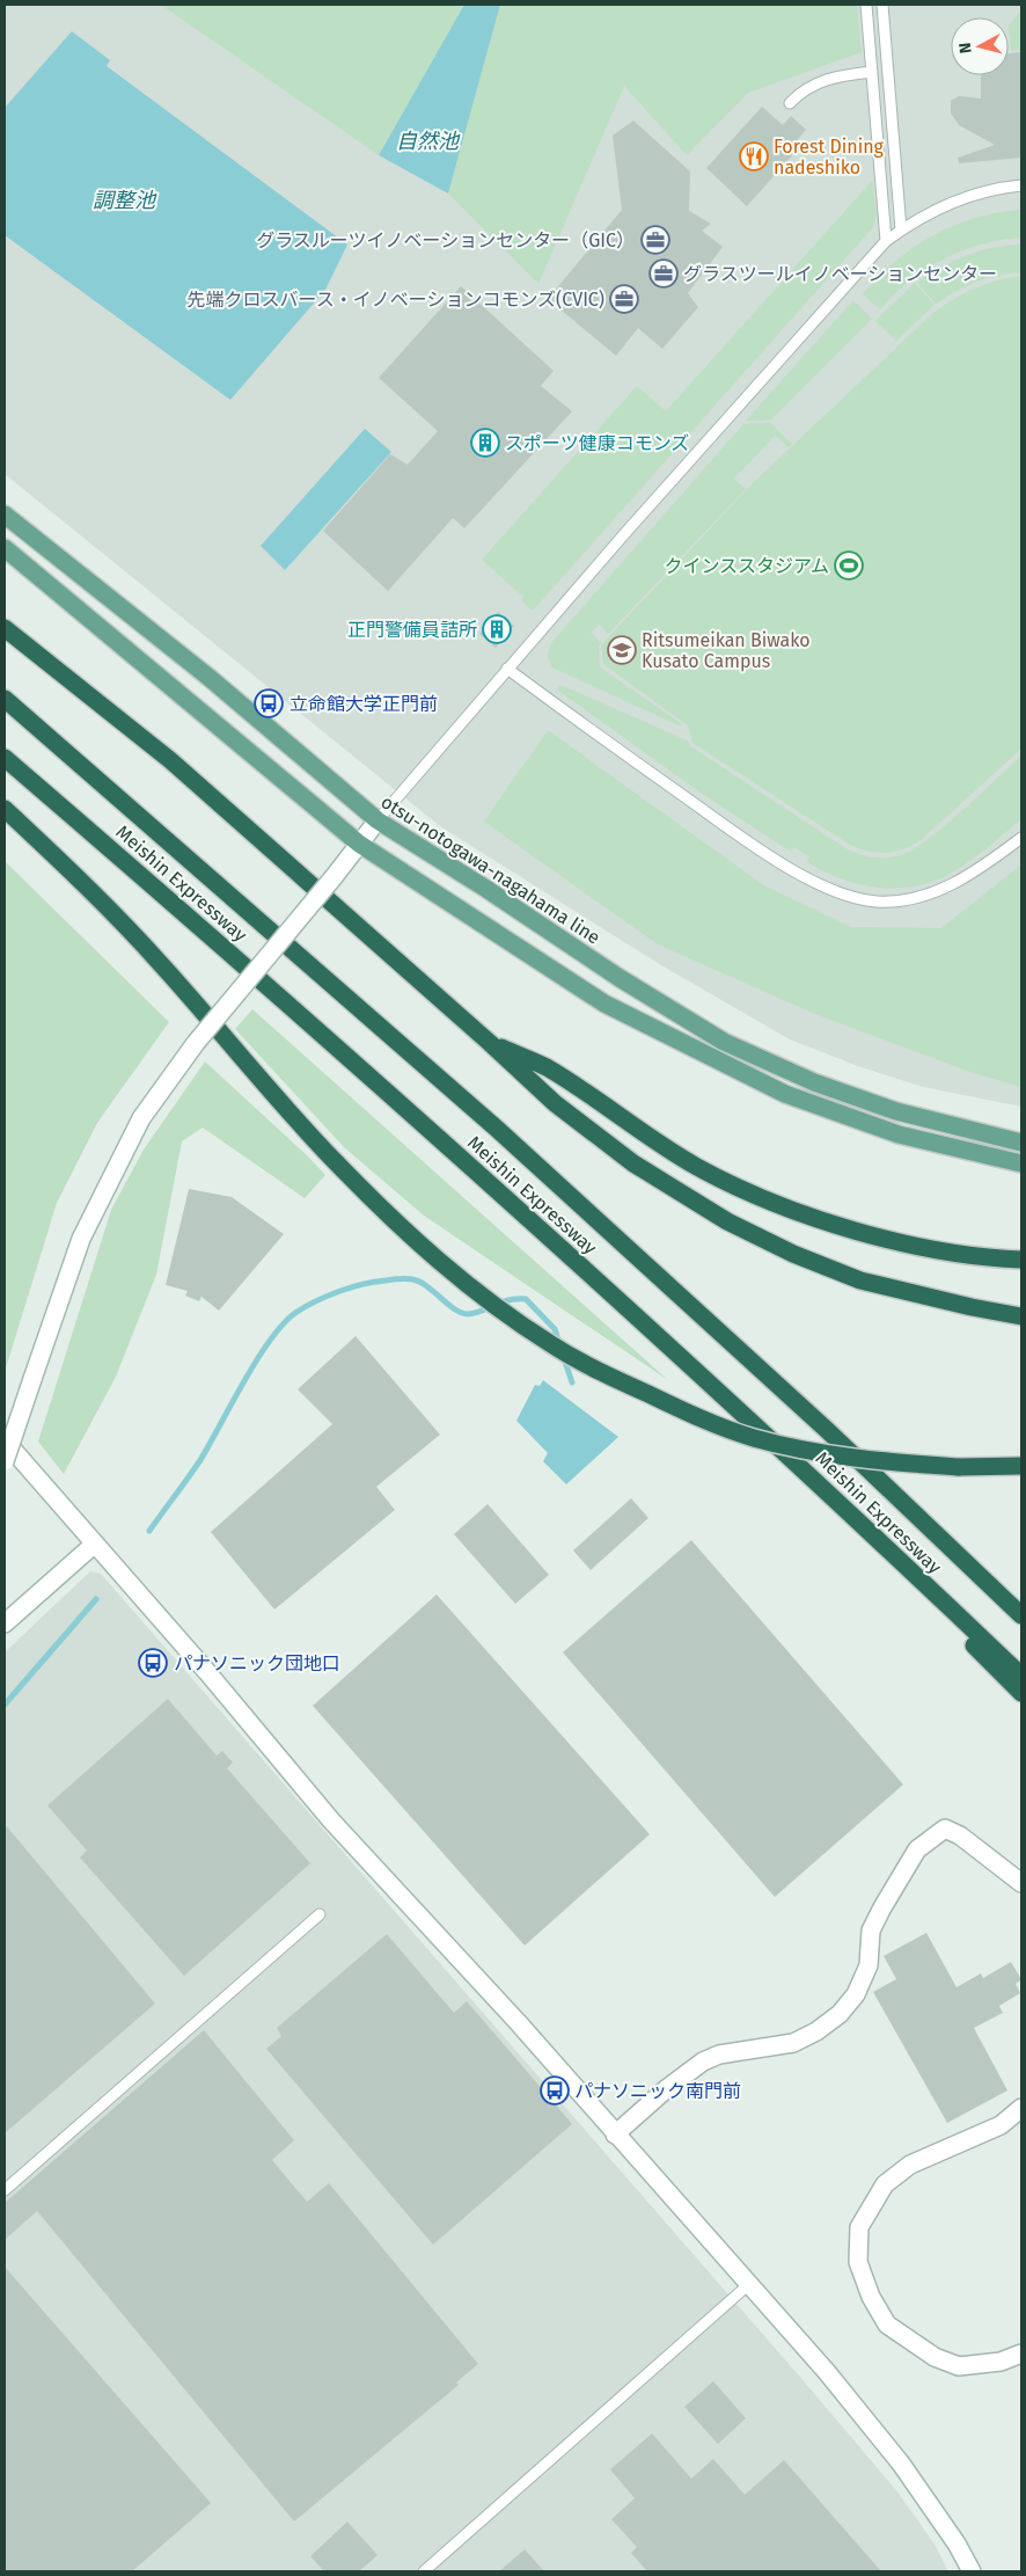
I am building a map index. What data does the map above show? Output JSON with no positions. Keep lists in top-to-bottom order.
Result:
{
  "streets": {
    "highway": ["Meishin Expressway"],
    "main road": ["otsu-notogawa-nagahama line"]
  },
  "water": ["自然池", "調整池"],
  "places": {
    "restaurant": ["Forest Dining nadeshiko"],
    "office": ["グラスルーツイノベーションセンター（GIC）", "グラスツールイノベーションセンター", "先端クロスバース・イノベーションコモンズ(CVIC)"],
    "building": ["スポーツ健康コモンズ", "正門警備員詰所"],
    "sports": ["クインススタジアム"],
    "school or university": ["Ritsumeikan Biwako Kusato Campus"],
    "bus stop": ["立命館大学正門前", "パナソニック団地口", "パナソニック南門前"]
  },
  "north": "left"
}
